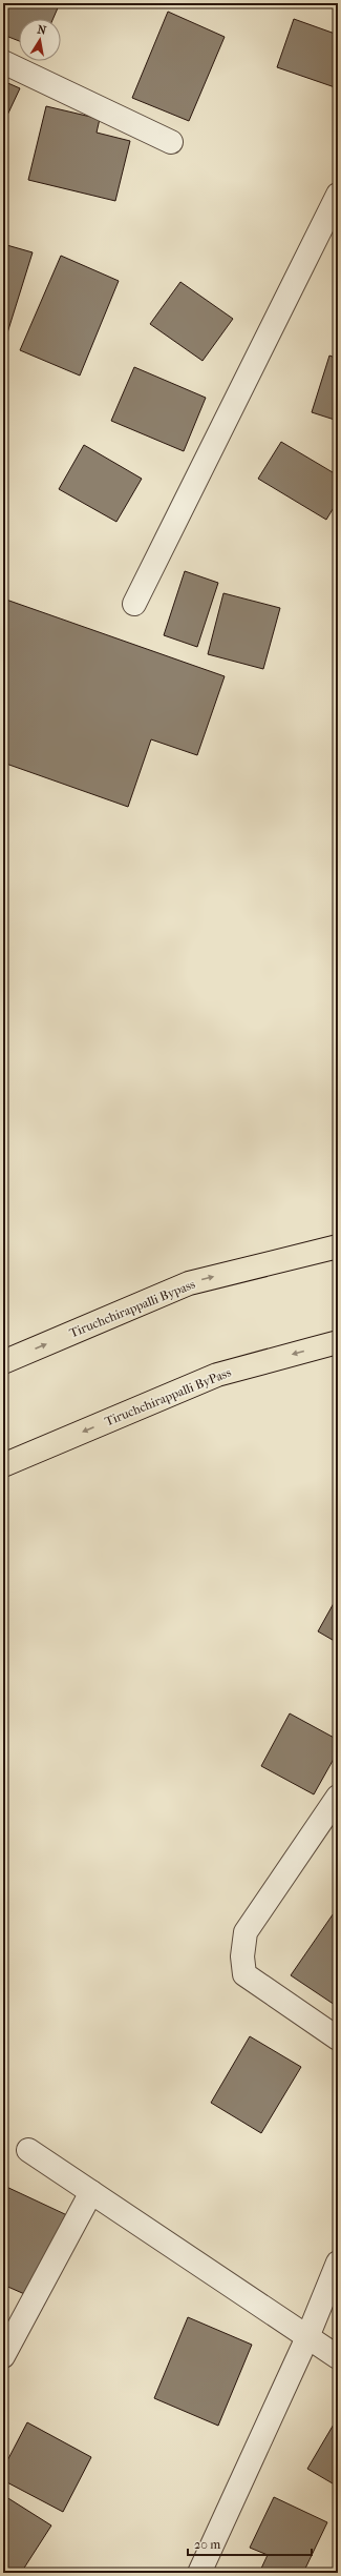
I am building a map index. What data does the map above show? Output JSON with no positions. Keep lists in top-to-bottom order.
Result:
{
  "streets": {
    "highway": ["Tiruchchirappalli Bypass", "Tiruchchirappalli ByPass"]
  },
  "one_way": ["Tiruchchirappalli Bypass", "Tiruchchirappalli ByPass"],
  "scale_bar": "20 m",
  "north": "top"
}
